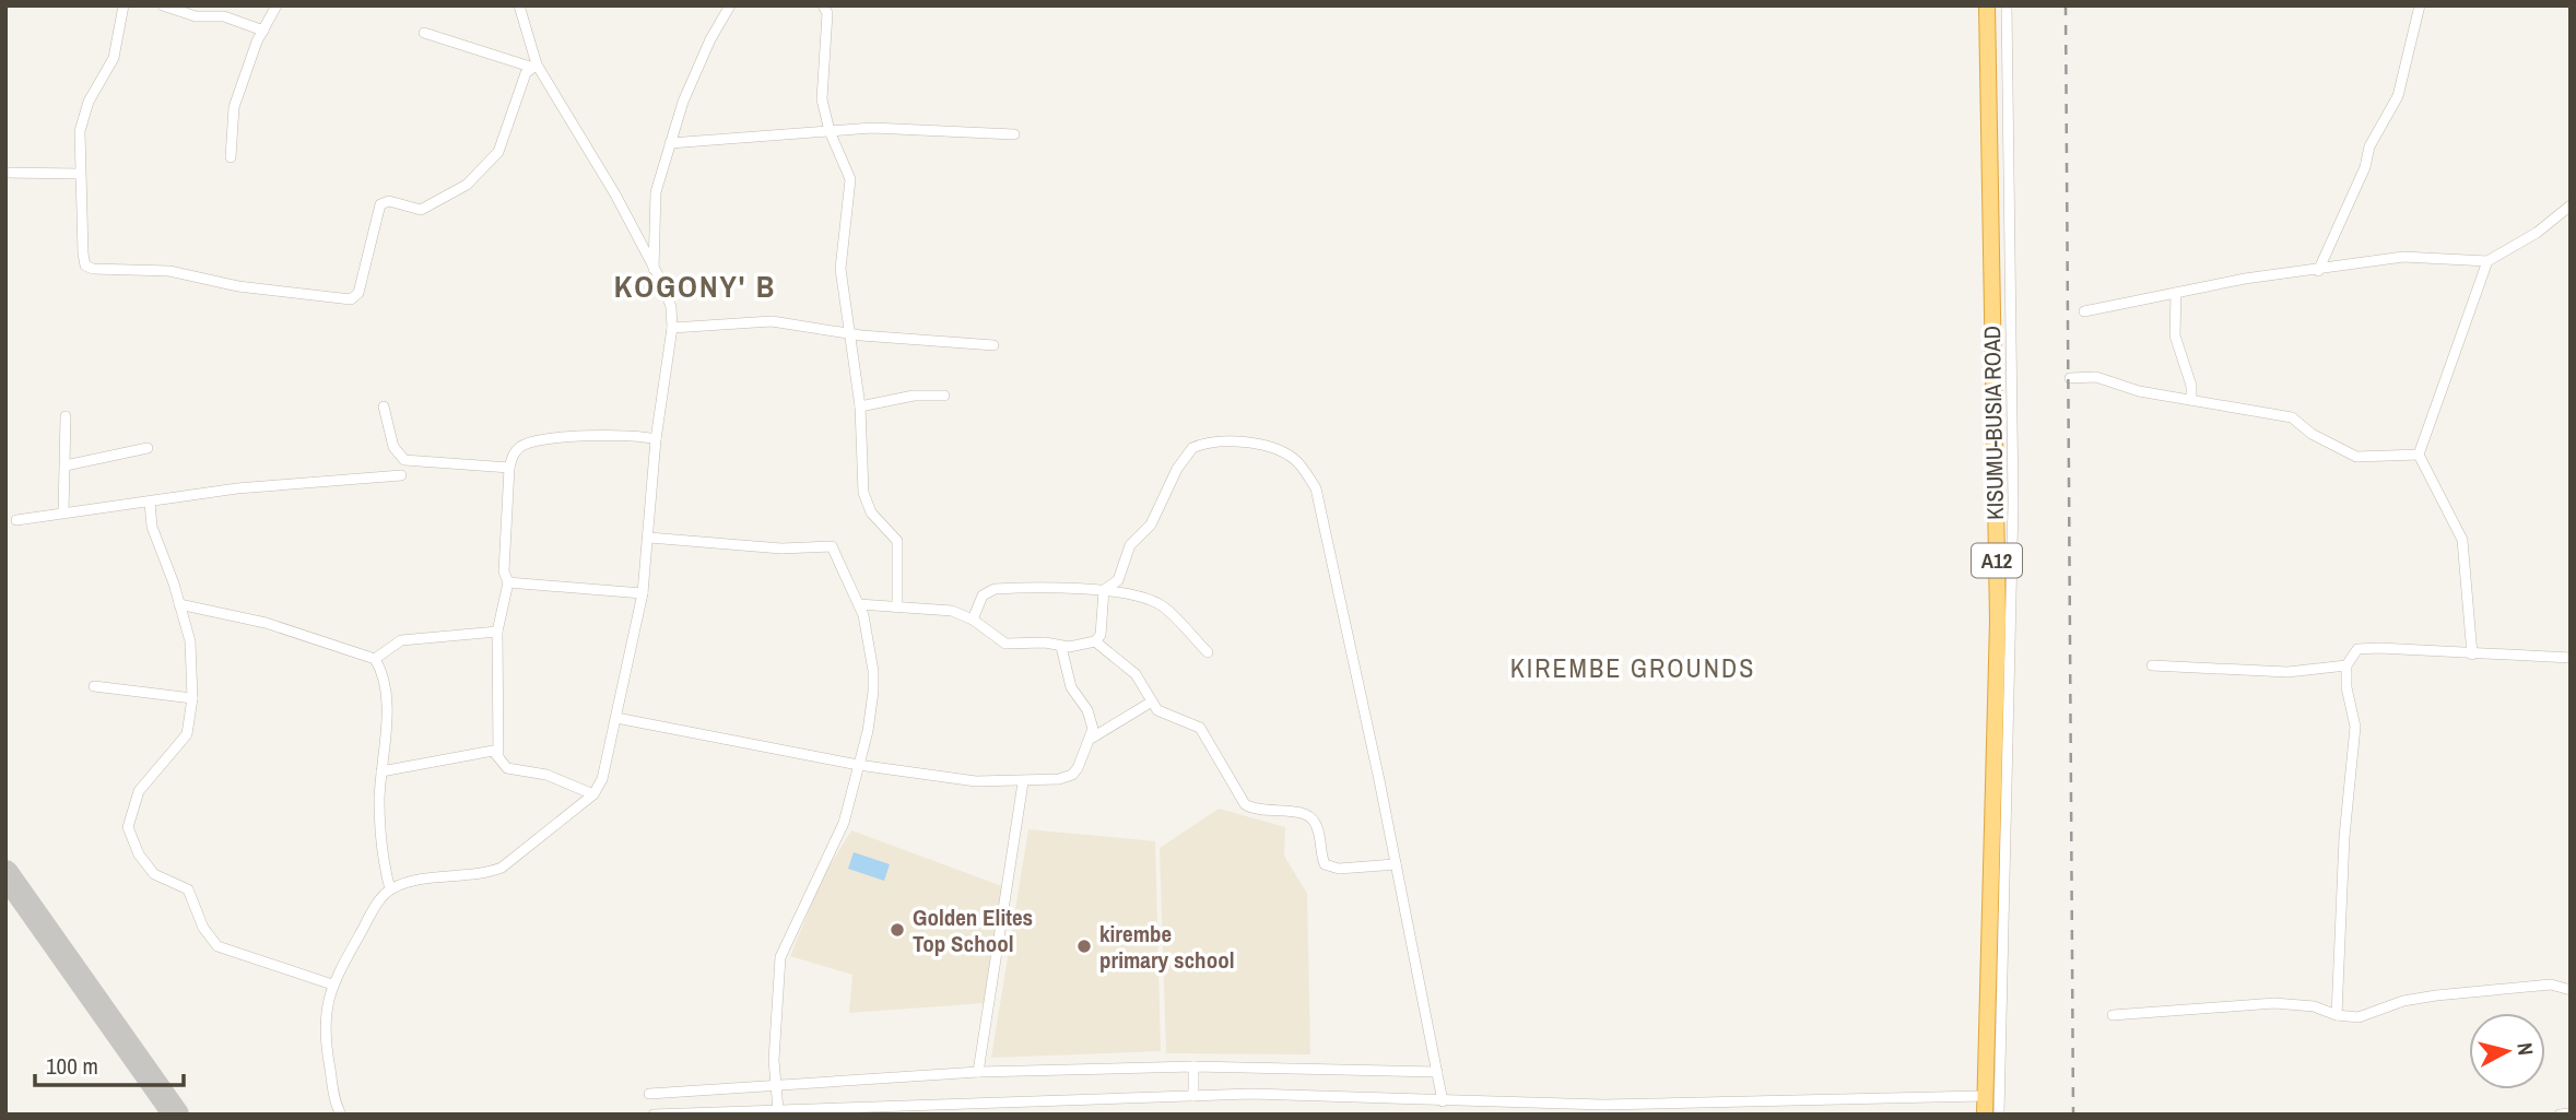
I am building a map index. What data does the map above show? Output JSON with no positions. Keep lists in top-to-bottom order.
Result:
{
  "streets": {
    "highway": ["KISUMU-BUSIA ROAD", "A12"]
  },
  "districts": ["KOGONY' B", "KIREMBE GROUNDS"],
  "places": ["Golden Elites Top School", "kirembe primary school"],
  "scale_bar": "100 m",
  "north": "right"
}
